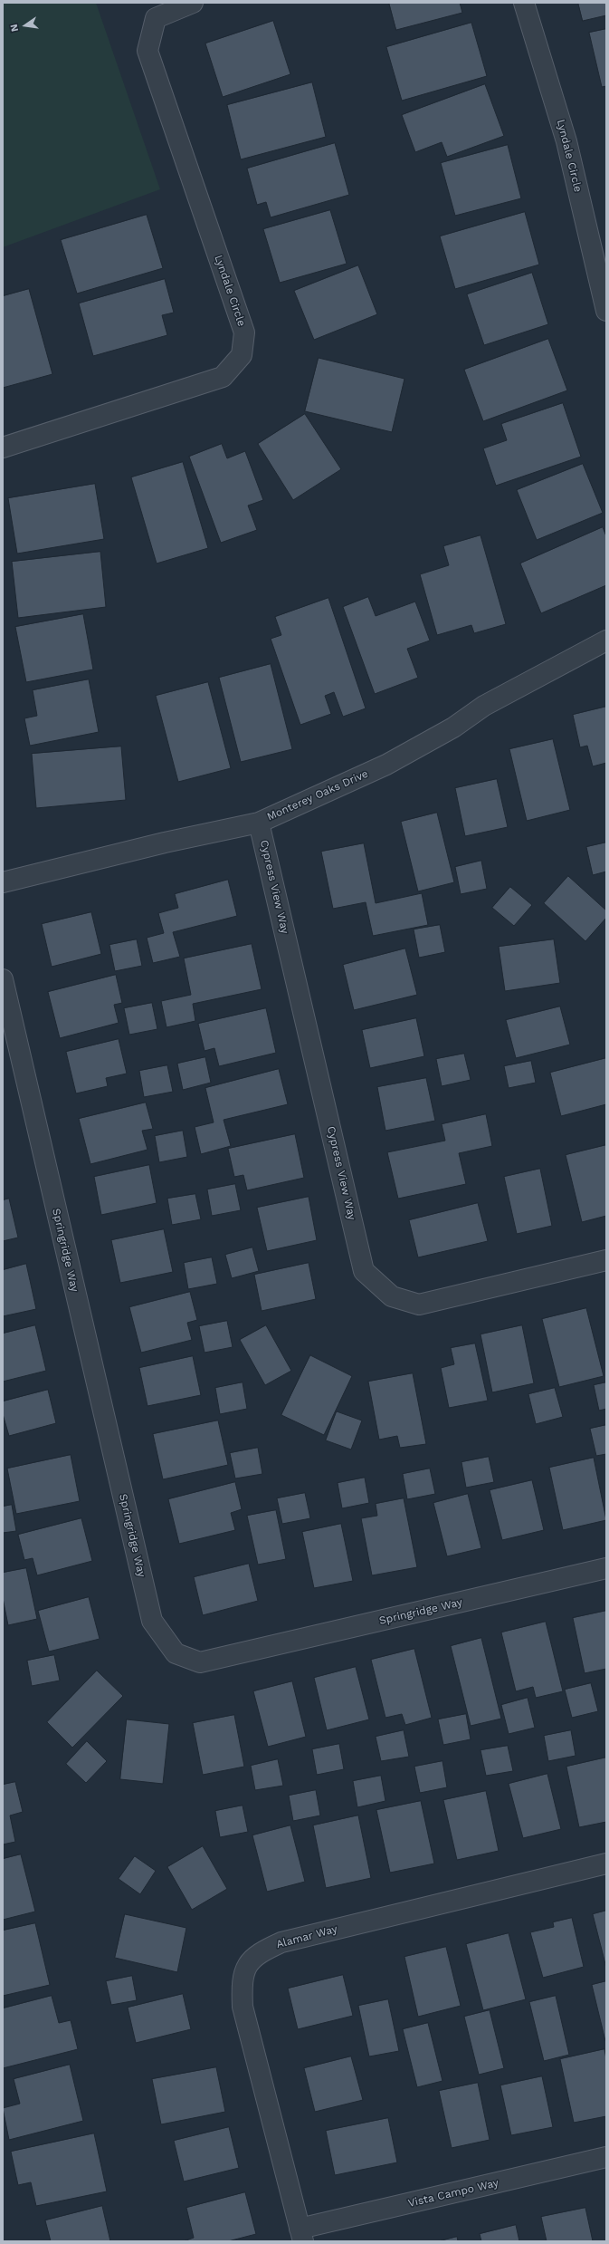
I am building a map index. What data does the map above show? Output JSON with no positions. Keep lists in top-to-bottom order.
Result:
{
  "streets": {
    "street": [
      "Lyndale Circle",
      "Monterey Oaks Drive",
      "Cypress View Way",
      "Springridge Way",
      "Alamar Way",
      "Vista Campo Way"
    ]
  },
  "crossings": [
    ["Monterey Oaks Drive", "Cypress View Way"],
    ["Alamar Way", "Vista Campo Way"]
  ],
  "north": "left"
}
